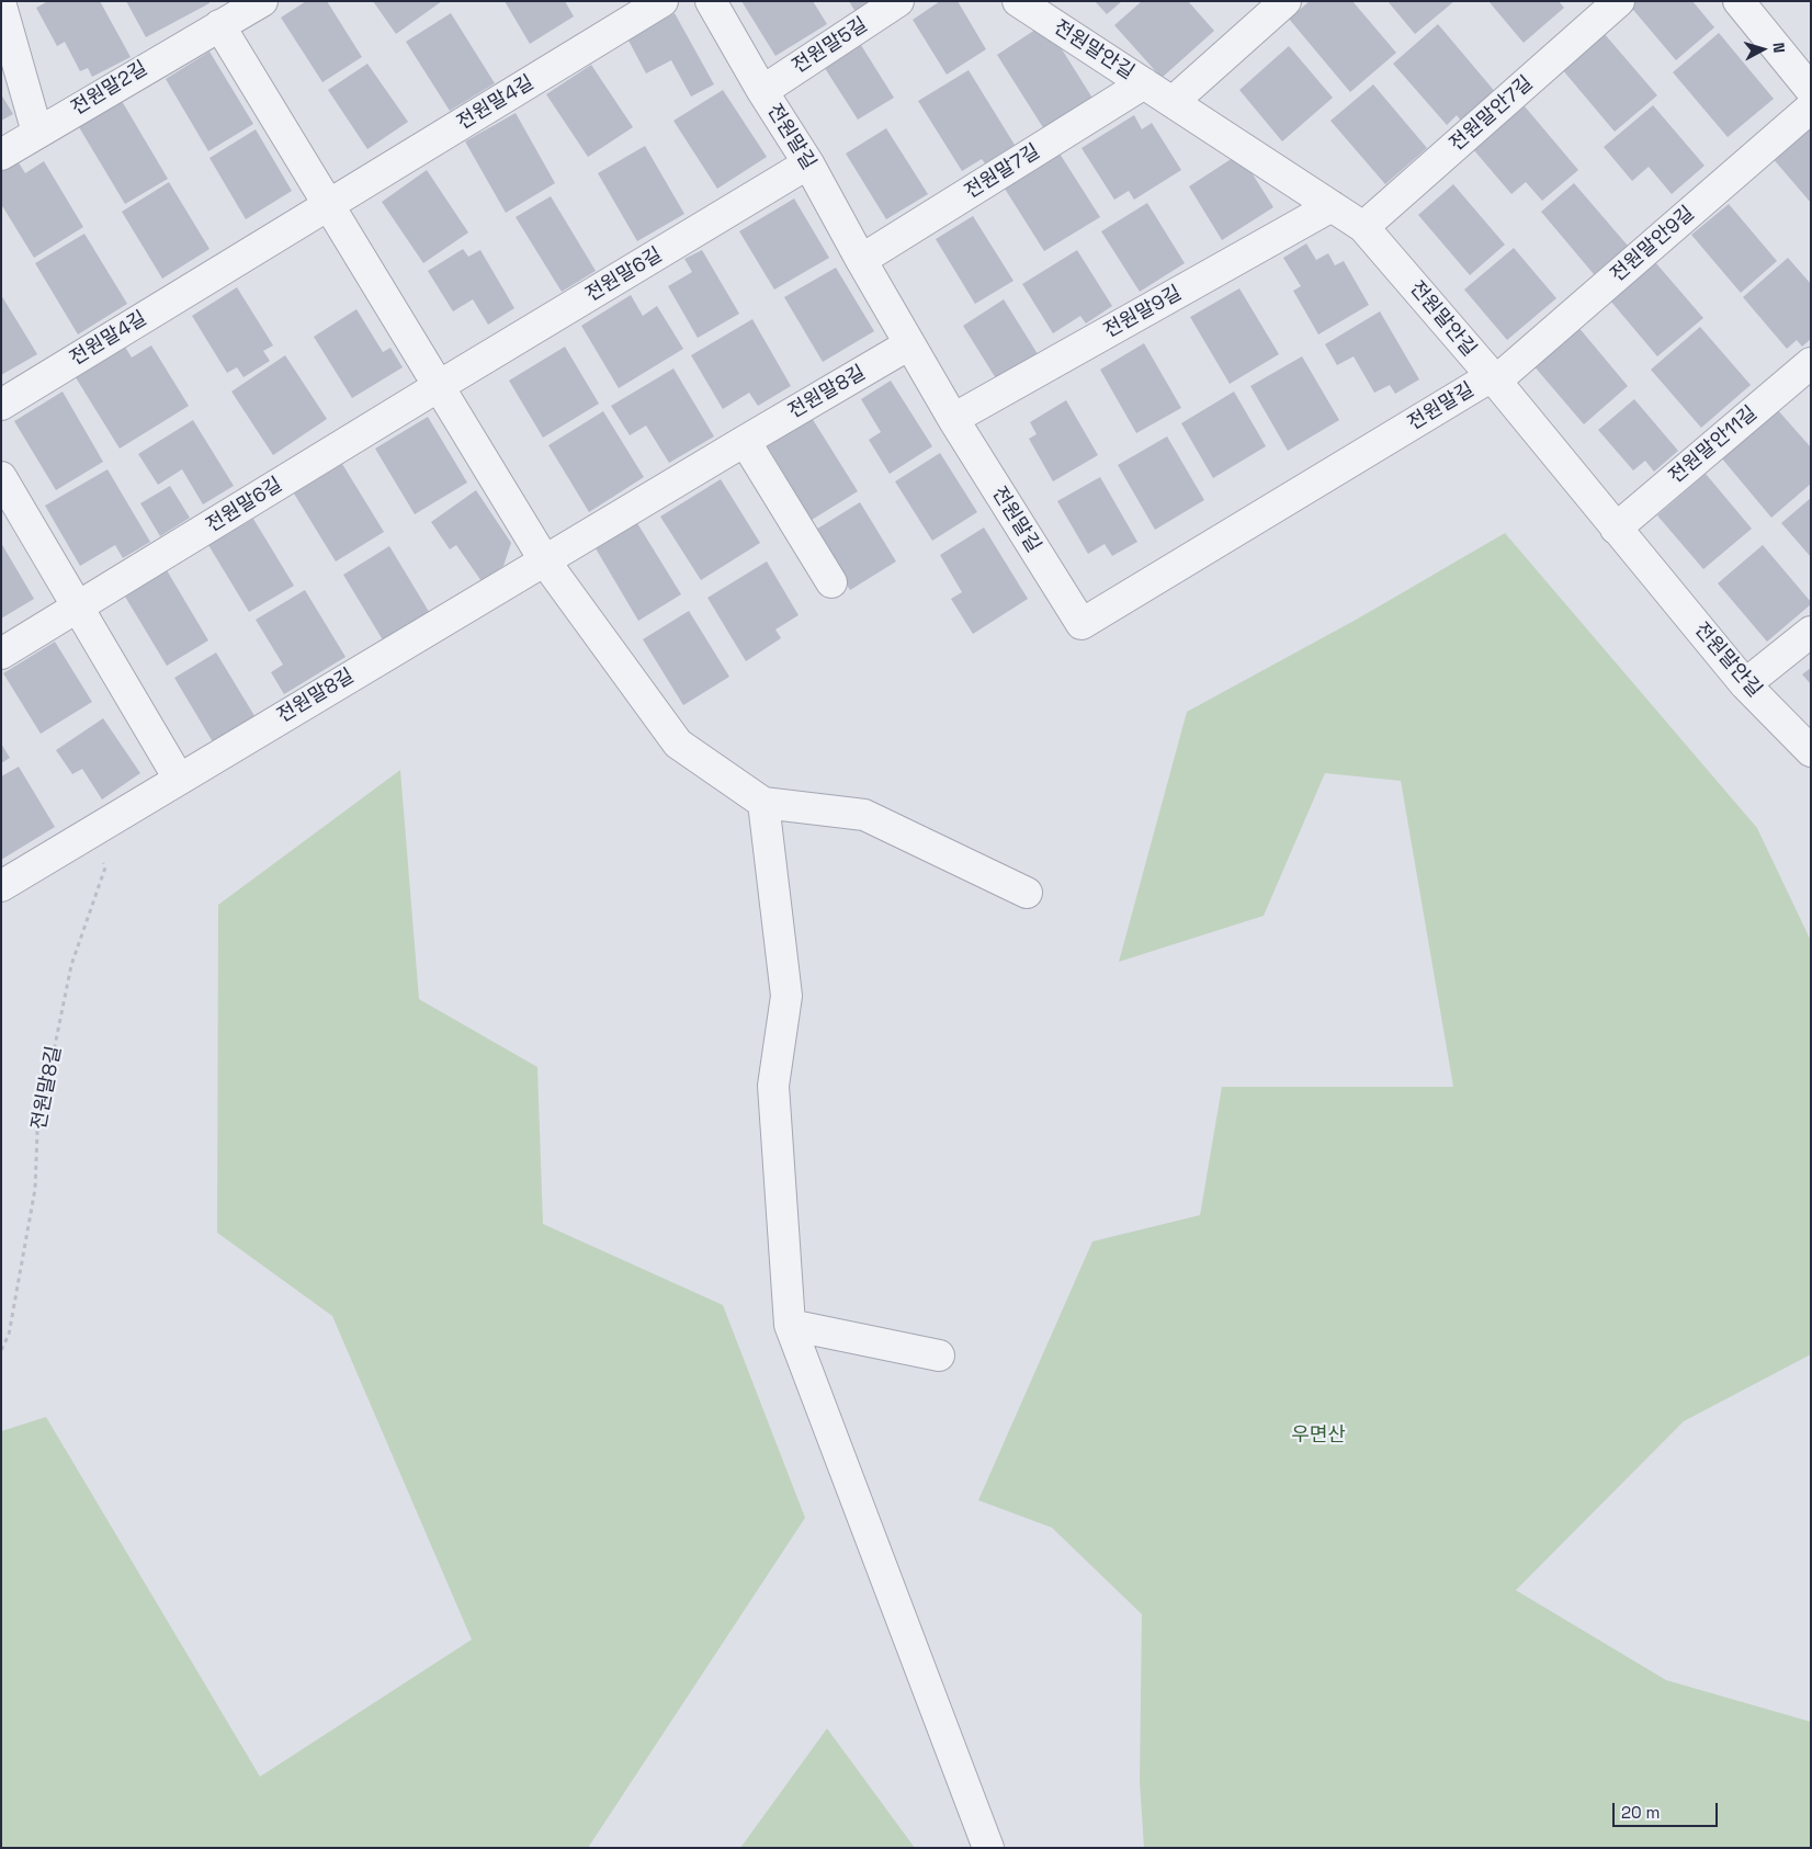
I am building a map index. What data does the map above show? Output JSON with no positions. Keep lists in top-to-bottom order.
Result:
{
  "streets": {
    "street": [
      "전원말5길",
      "전원말안길",
      "전원말2길",
      "전원말4길",
      "전원말안7길",
      "전원말길",
      "전원말7길",
      "전원말안9길",
      "전원말6길",
      "전원말9길",
      "전원말8길",
      "전원말안11길"
    ]
  },
  "crossings": [
    ["전원말5길", "전원말길"],
    ["전원말안길", "전원말안7길"],
    ["전원말안길", "전원말길"],
    ["전원말안길", "전원말7길"],
    ["전원말안길", "전원말안9길"],
    ["전원말안길", "전원말9길"],
    ["전원말안길", "전원말안11길"],
    ["전원말길", "전원말7길"],
    ["전원말길", "전원말안9길"],
    ["전원말길", "전원말6길"],
    ["전원말길", "전원말9길"],
    ["전원말길", "전원말8길"]
  ],
  "parks": ["우면산"],
  "scale_bar": "20 m",
  "north": "right"
}
